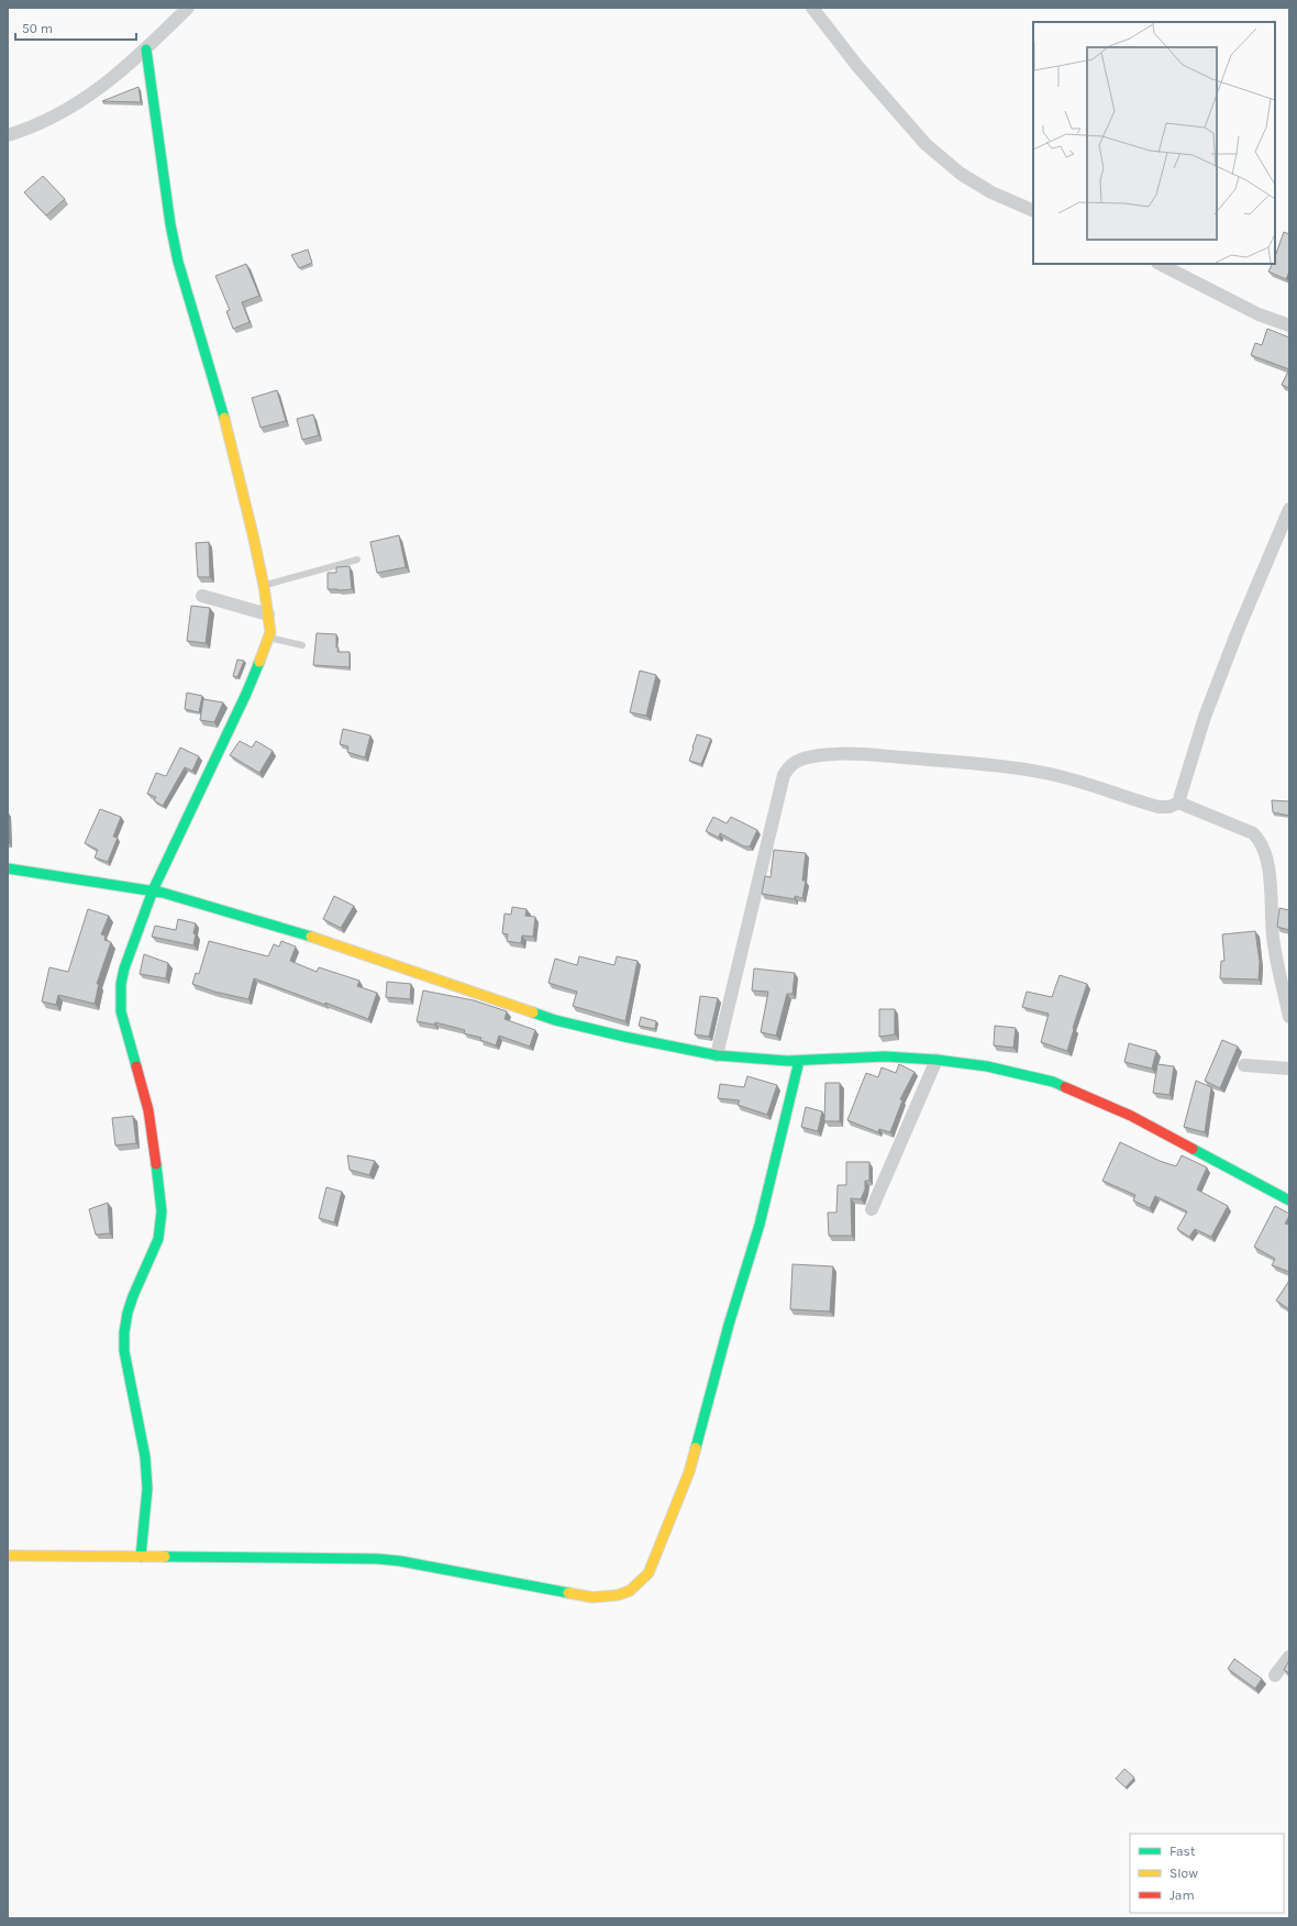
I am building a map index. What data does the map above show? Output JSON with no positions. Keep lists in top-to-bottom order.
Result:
{
  "legend": ["Fast", "Slow", "Jam"],
  "scale_bar": "50 m"
}
